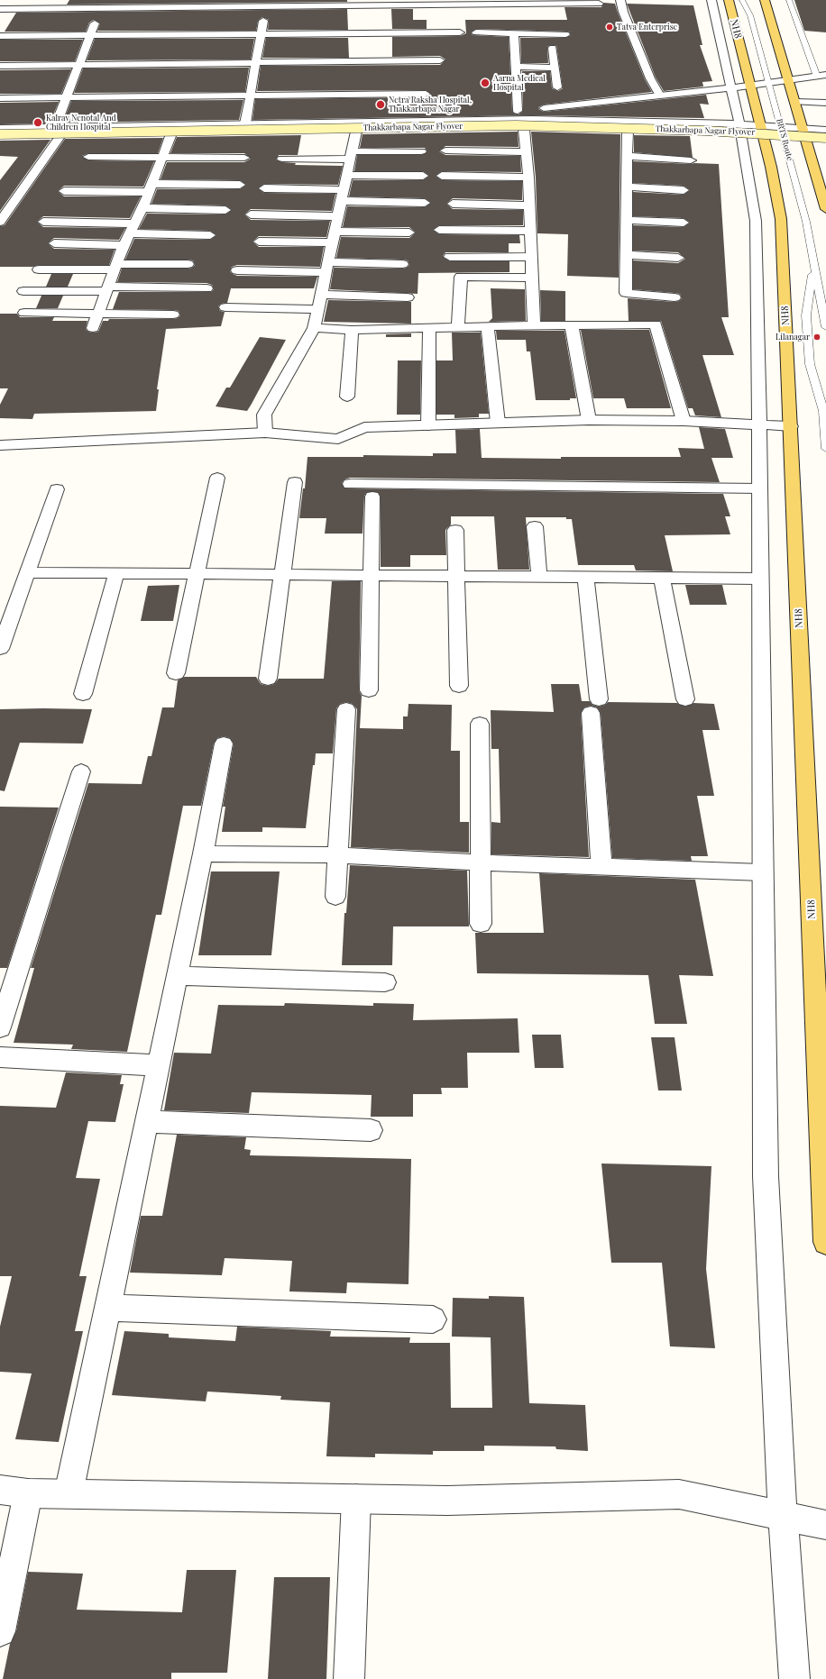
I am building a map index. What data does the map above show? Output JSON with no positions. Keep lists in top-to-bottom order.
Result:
{
  "streets": {
    "main road": ["NH8", "Thakkarbapa Nagar Flyover"],
    "lane": ["BRTS Route"]
  },
  "places": [
    "Tatva Enterprise",
    "Aarna Medical Hospital",
    "Netra Raksha Hospital, Thakkarbapa Nagar",
    "Kalrav Nenotal And Children Hospital",
    "Lilanagar"
  ]
}
